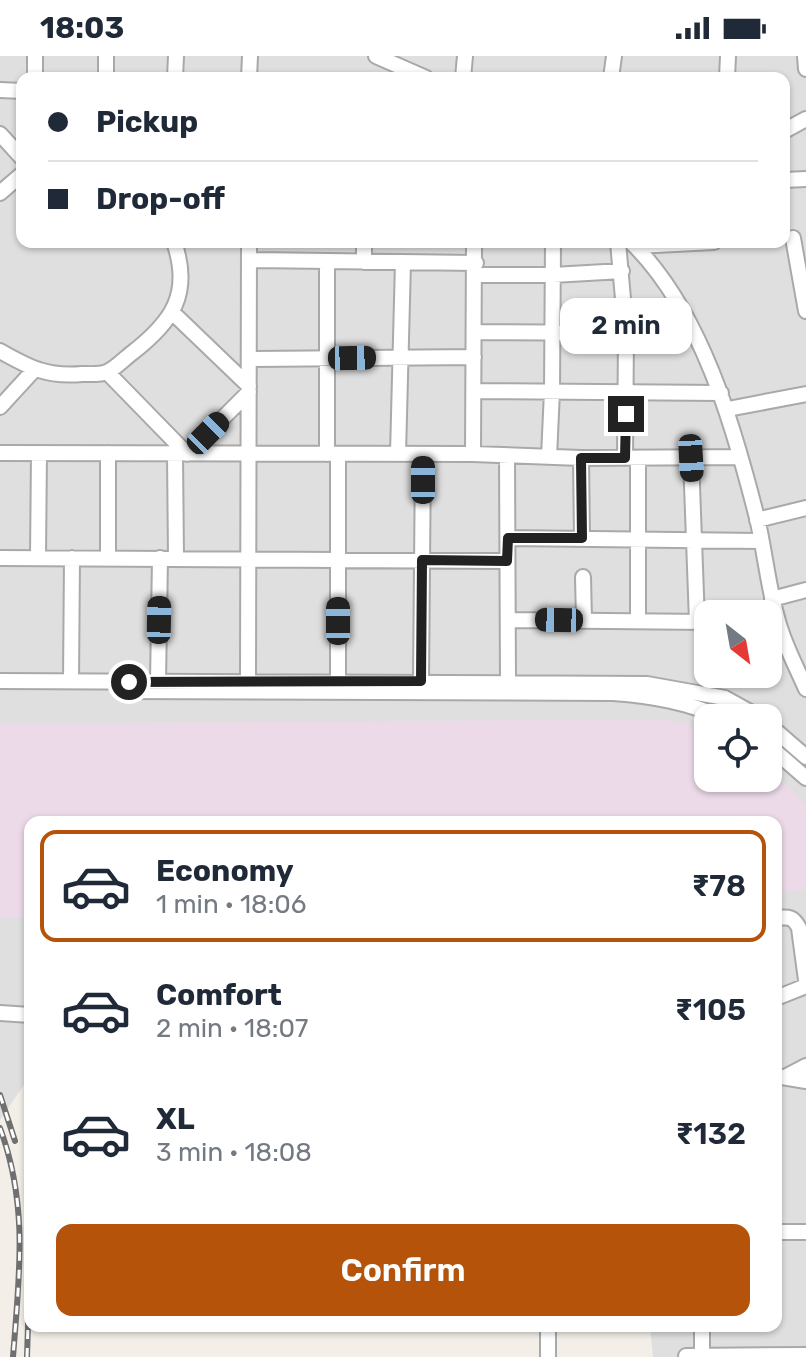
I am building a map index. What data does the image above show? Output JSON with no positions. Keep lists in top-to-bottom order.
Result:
{
  "north": "bottom right",
  "page": {
    "status": "18:03",
    "banner": ["Pickup", "Drop-off"],
    "bubble": "2 min",
    "list": [
      {
        "name": "Economy",
        "note": "1 min · 18:06",
        "value": "₹78"
      },
      {
        "name": "Comfort",
        "note": "2 min · 18:07",
        "value": "₹105"
      },
      {
        "name": "XL",
        "note": "3 min · 18:08",
        "value": "₹132"
      }
    ],
    "buttons": "Confirm"
  }
}
